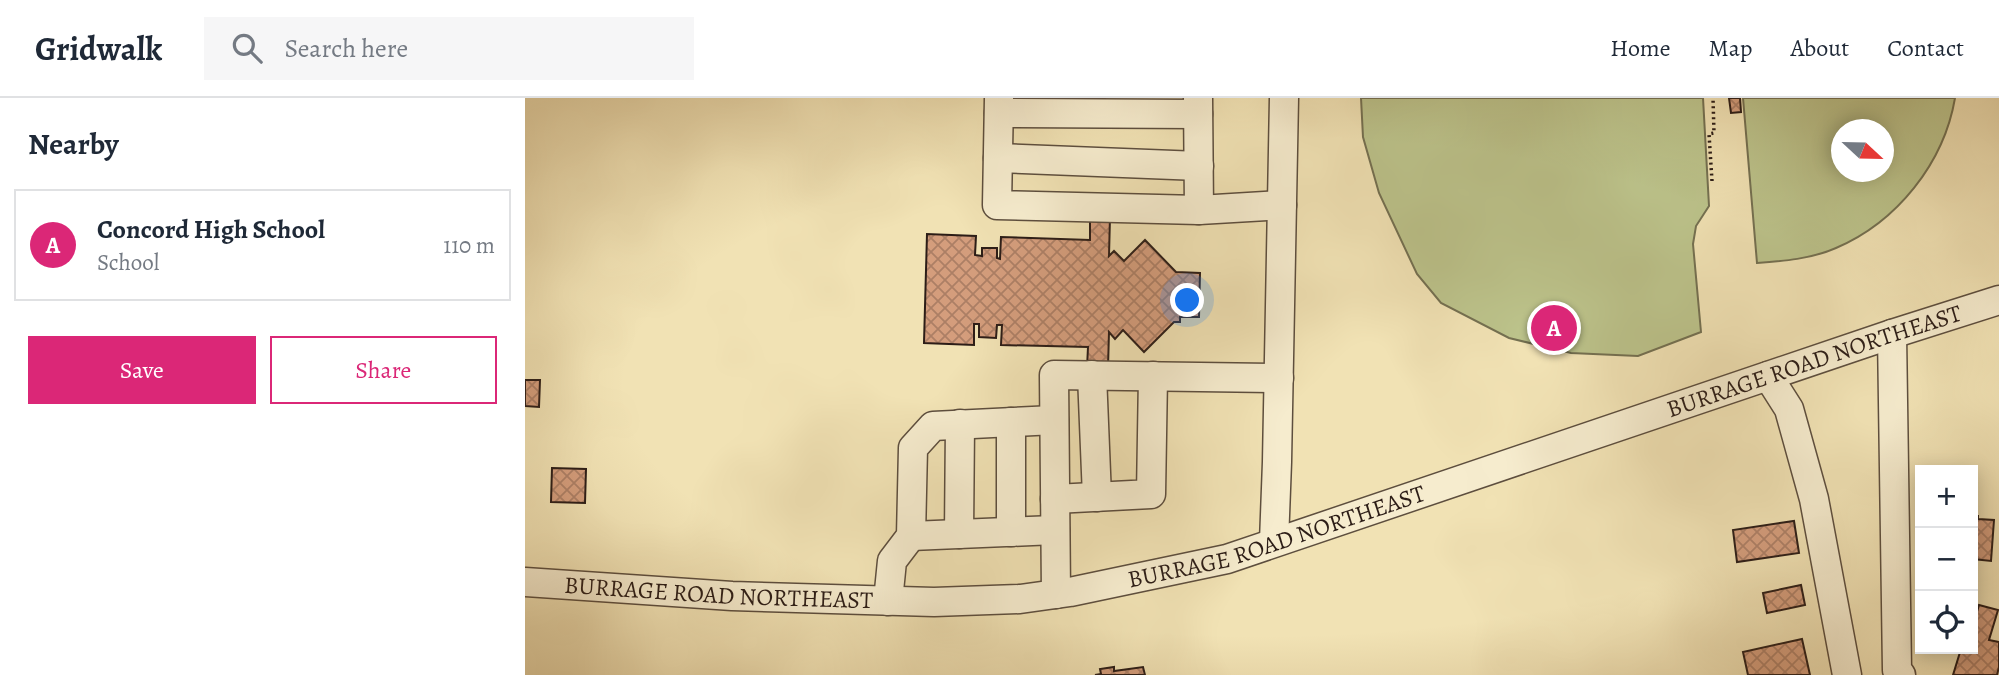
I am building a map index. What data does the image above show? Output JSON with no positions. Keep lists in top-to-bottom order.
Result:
{
  "streets": {
    "street": ["BURRAGE ROAD NORTHEAST"]
  },
  "north": "right",
  "page": {
    "header": "Gridwalk",
    "search": "Search here",
    "nav": [
      "Home",
      "Map",
      "About",
      "Contact"
    ],
    "heading": "Nearby",
    "list": [
      {
        "mark": "A",
        "name": "Concord High School",
        "note": "School",
        "value": "110 m"
      }
    ],
    "pins": "A",
    "buttons": ["Save", "Share"],
    "map_buttons": ["+", "−"]
  }
}
